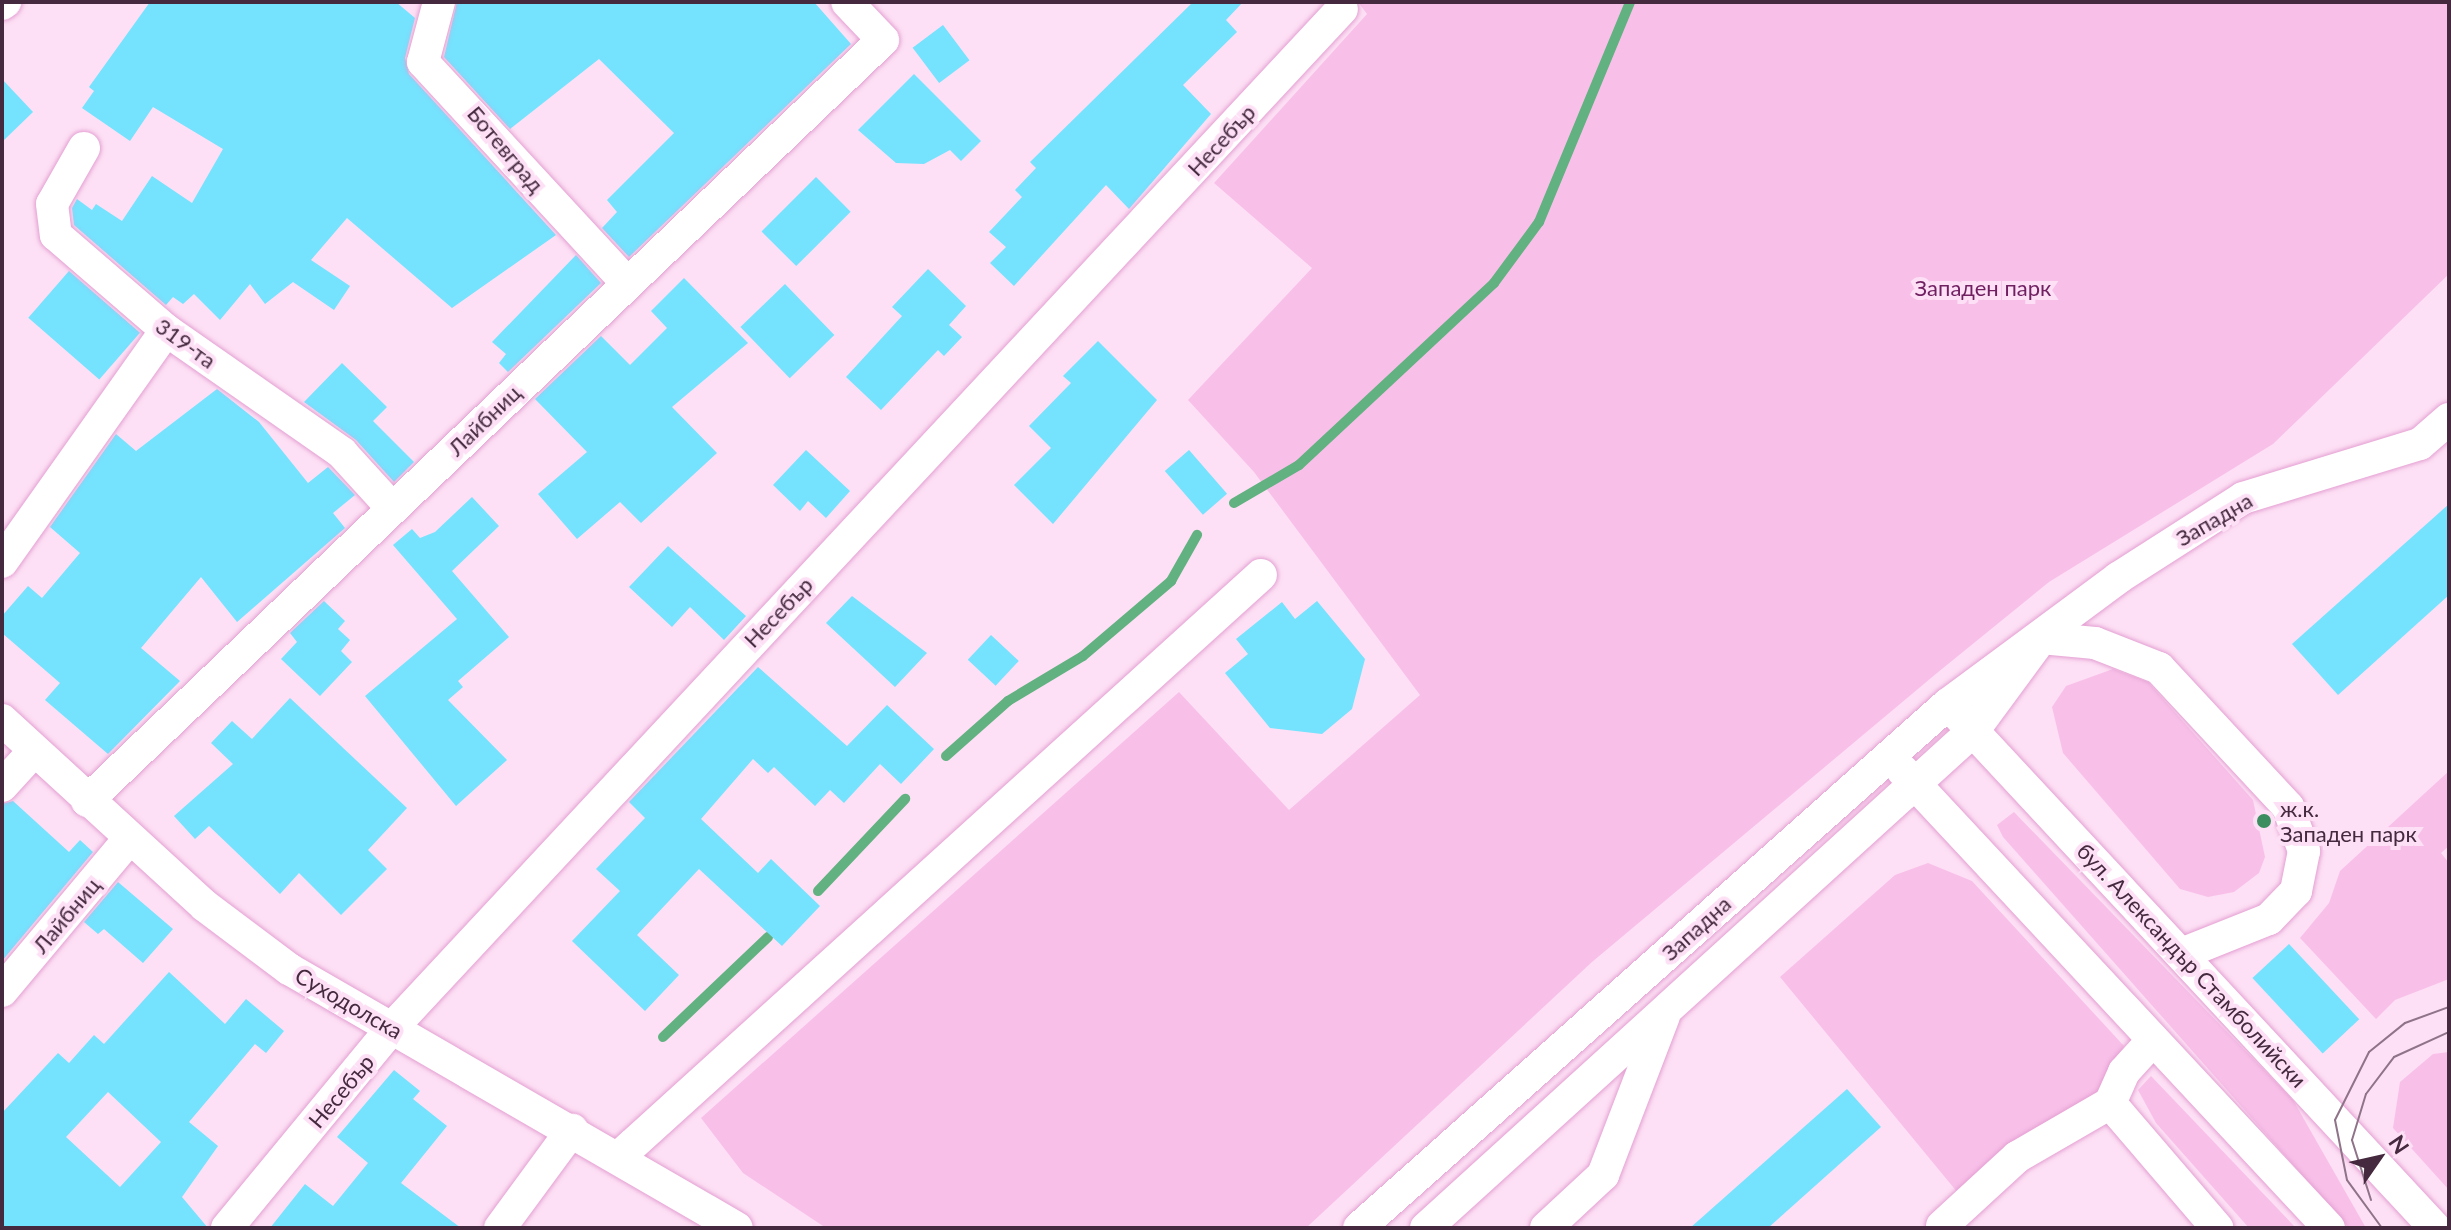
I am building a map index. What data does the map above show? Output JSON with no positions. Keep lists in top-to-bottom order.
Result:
{
  "streets": {
    "street": [
      "Несебър",
      "Ботевград",
      "319-та",
      "Лайбниц",
      "Западна",
      "бул. Александър Стамболийски",
      "Суходолска"
    ]
  },
  "crossings": [
    ["Несебър", "Суходолска"],
    ["Ботевград", "Лайбниц"],
    ["319-та", "Лайбниц"],
    ["Лайбниц", "Суходолска"],
    ["Западна", "бул. Александър Стамболийски"]
  ],
  "parks": ["Западен парк"],
  "places": ["ж.к. Западен парк"],
  "north": "top right"
}
